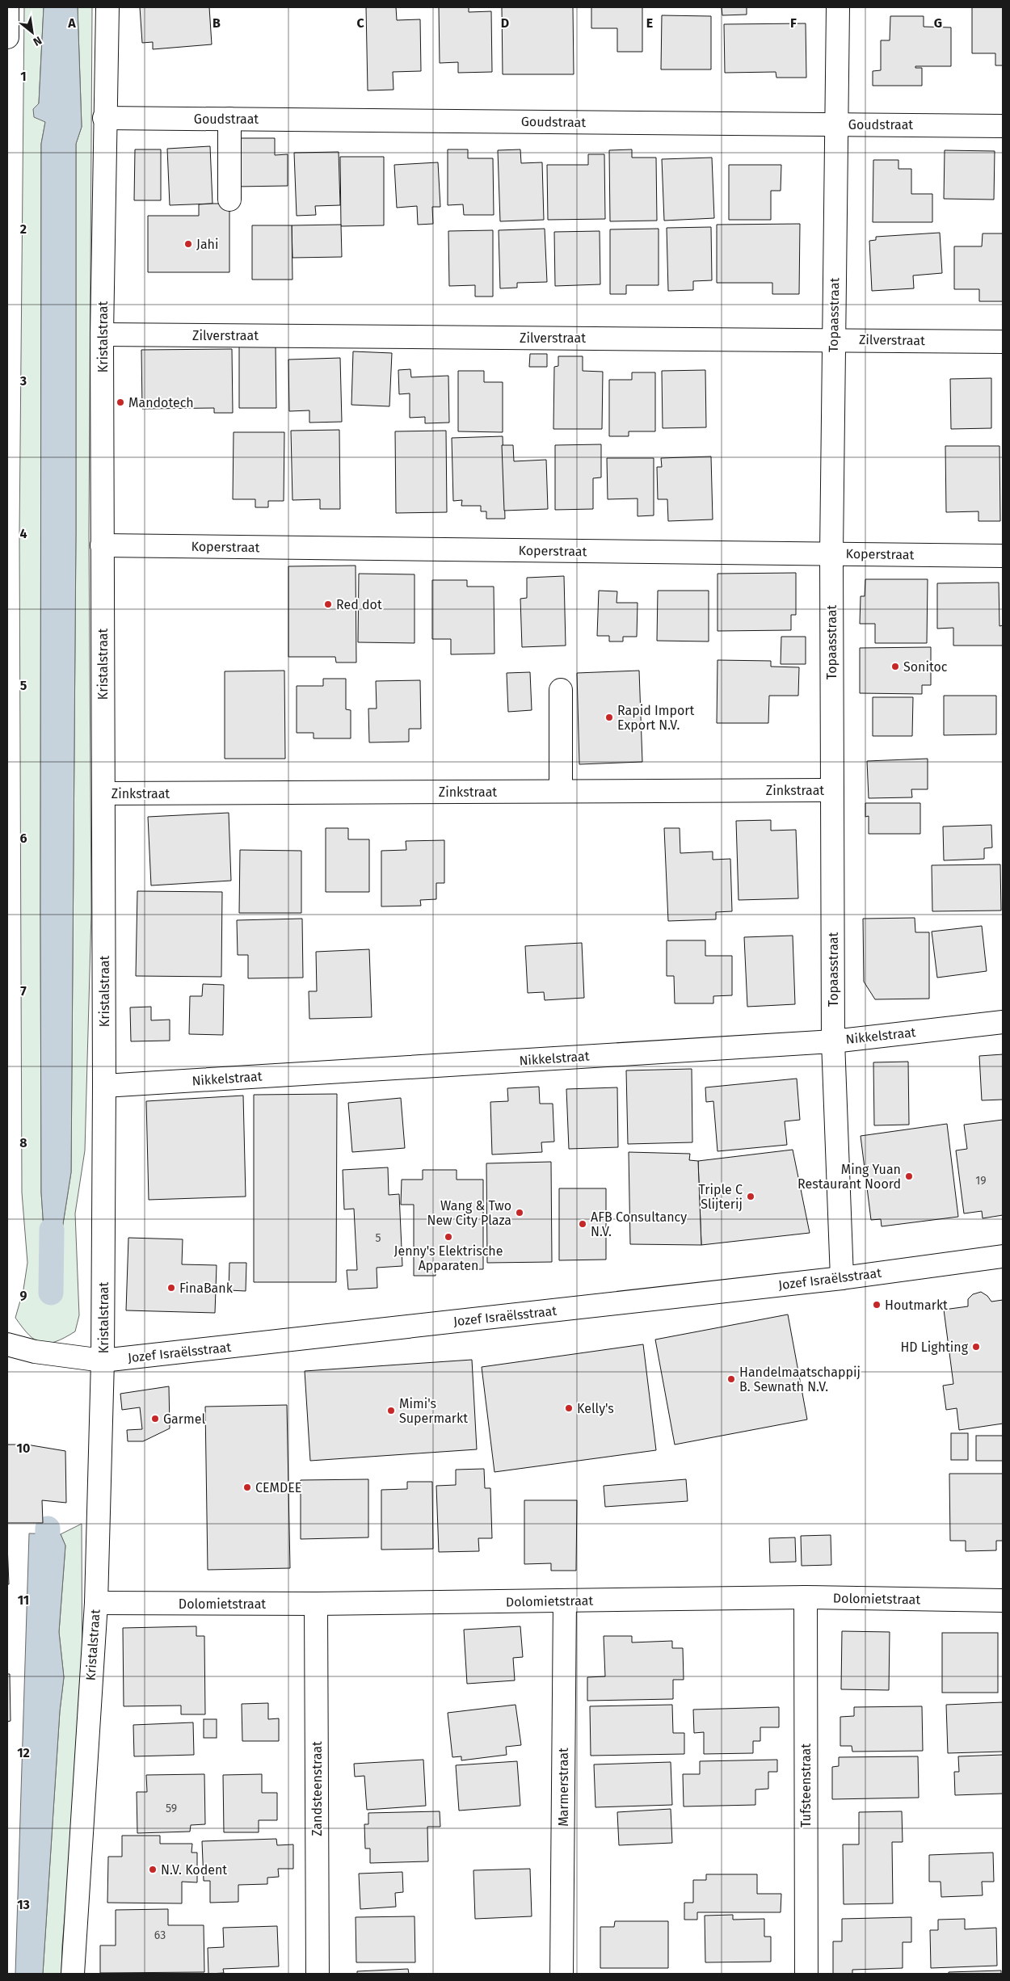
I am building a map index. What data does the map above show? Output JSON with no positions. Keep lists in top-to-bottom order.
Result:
{
  "streets": {
    "street": [
      "Goudstraat",
      "Topaasstraat",
      "Zilverstraat",
      "Kristalstraat",
      "Koperstraat",
      "Zinkstraat",
      "Nikkelstraat",
      "Jozef Israëlsstraat",
      "Dolomietstraat",
      "Tufsteenstraat",
      "Marmerstraat",
      "Zandsteenstraat"
    ]
  },
  "crossings": [
    ["Goudstraat", "Topaasstraat"],
    ["Goudstraat", "Kristalstraat"],
    ["Topaasstraat", "Zilverstraat"],
    ["Topaasstraat", "Koperstraat"],
    ["Topaasstraat", "Zinkstraat"],
    ["Topaasstraat", "Nikkelstraat"],
    ["Topaasstraat", "Jozef Israëlsstraat"],
    ["Zilverstraat", "Kristalstraat"],
    ["Kristalstraat", "Koperstraat"],
    ["Kristalstraat", "Zinkstraat"],
    ["Kristalstraat", "Nikkelstraat"],
    ["Kristalstraat", "Jozef Israëlsstraat"],
    ["Kristalstraat", "Dolomietstraat"],
    ["Dolomietstraat", "Tufsteenstraat"],
    ["Dolomietstraat", "Marmerstraat"],
    ["Dolomietstraat", "Zandsteenstraat"]
  ],
  "places": [
    "Jahi",
    "Mandotech",
    "Red dot",
    "Sonitoc",
    "Rapid Import Export N.V.",
    "Ming Yuan Restaurant Noord",
    "Triple C Slijterij",
    "Wang & Two New City Plaza",
    "AFB Consultancy N.V.",
    "Jenny's Elektrische Apparaten",
    "FinaBank",
    "Houtmarkt",
    "HD Lighting",
    "Handelmaatschappij B. Sewnath N.V.",
    "Kelly's",
    "Mimi's Supermarkt",
    "Garmel",
    "CEMDEE",
    "N.V. Kodent"
  ],
  "house_numbers": [
    "19",
    "5",
    "59",
    "63"
  ],
  "north": "bottom right",
  "grid": {
    "columns": [
      "A",
      "B",
      "C",
      "D",
      "E",
      "F",
      "G"
    ],
    "rows": [
      "1",
      "2",
      "3",
      "4",
      "5",
      "6",
      "7",
      "8",
      "9",
      "10",
      "11",
      "12",
      "13"
    ]
  }
}
